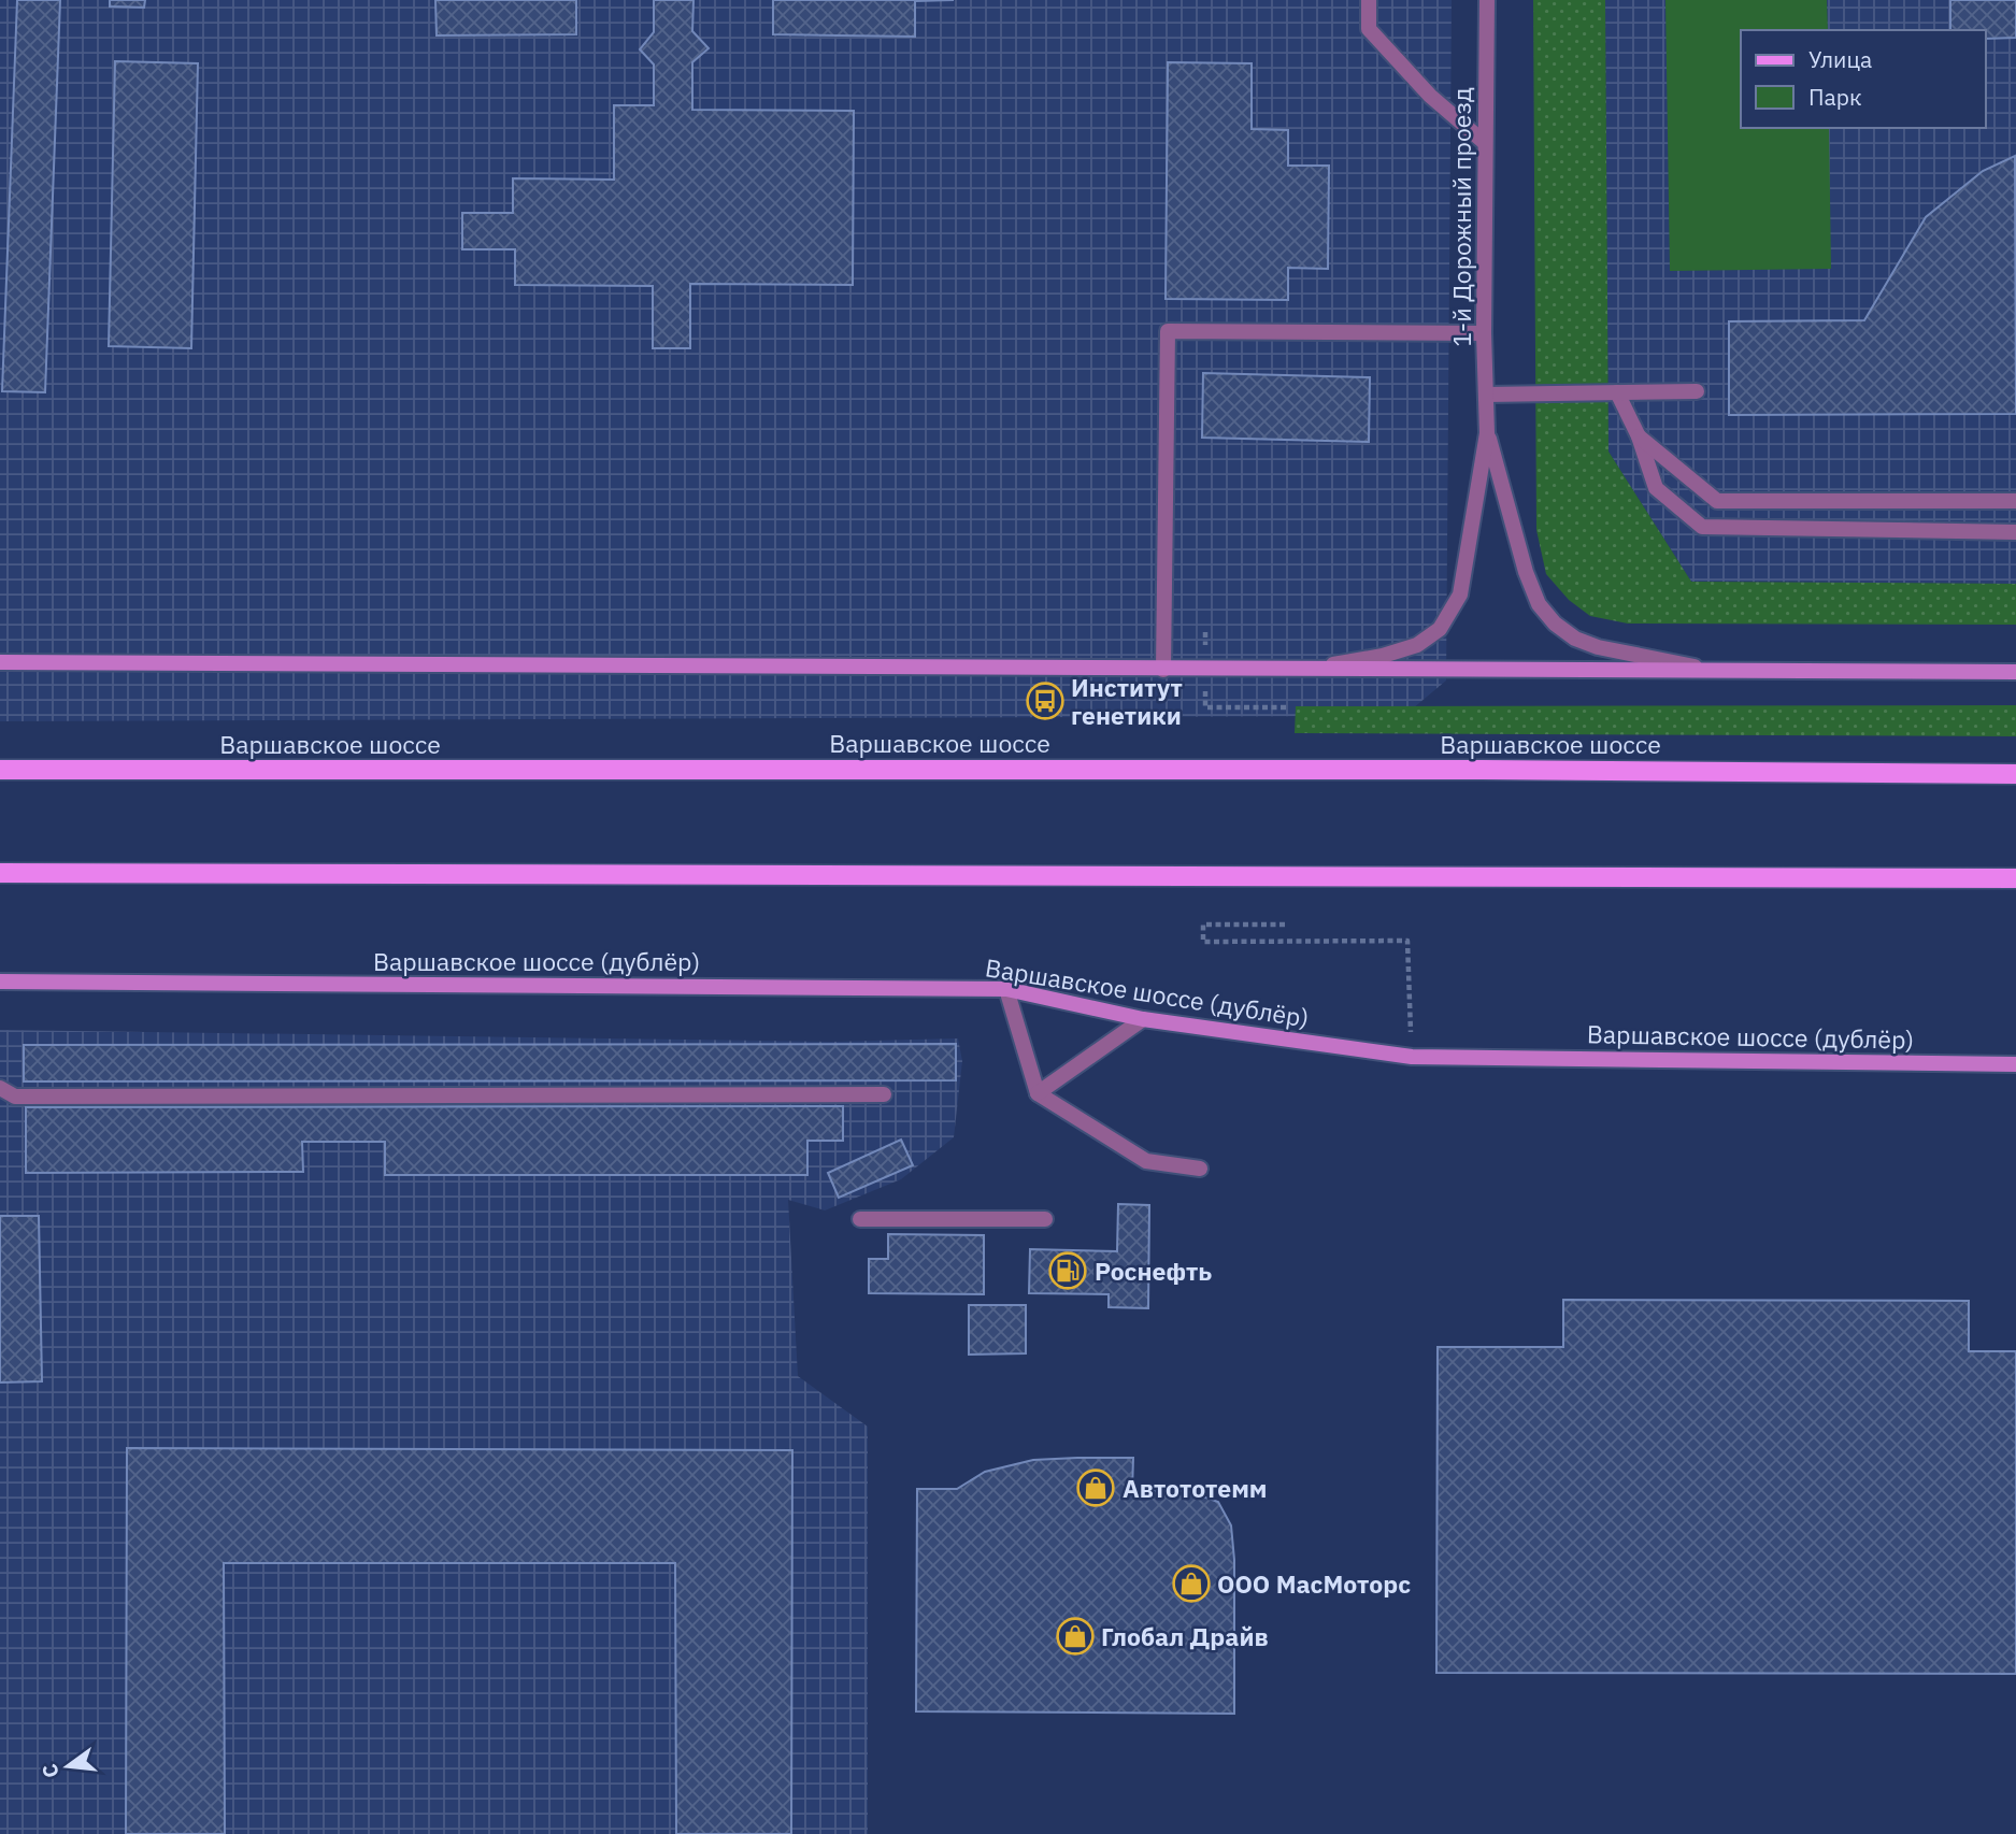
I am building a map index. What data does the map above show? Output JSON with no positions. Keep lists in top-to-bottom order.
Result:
{
  "streets": {
    "main road": ["Варшавское шоссе", "Варшавское шоссе (дублёр)"],
    "street": ["1-й Дорожный проезд"]
  },
  "places": {
    "bus stop": ["Институт генетики"],
    "fuel station": ["Роснефть"],
    "shop": ["Автототемм", "ООО МасМоторс", "Глобал Драйв"]
  },
  "legend": ["Улица", "Парк"],
  "north": "left"
}
